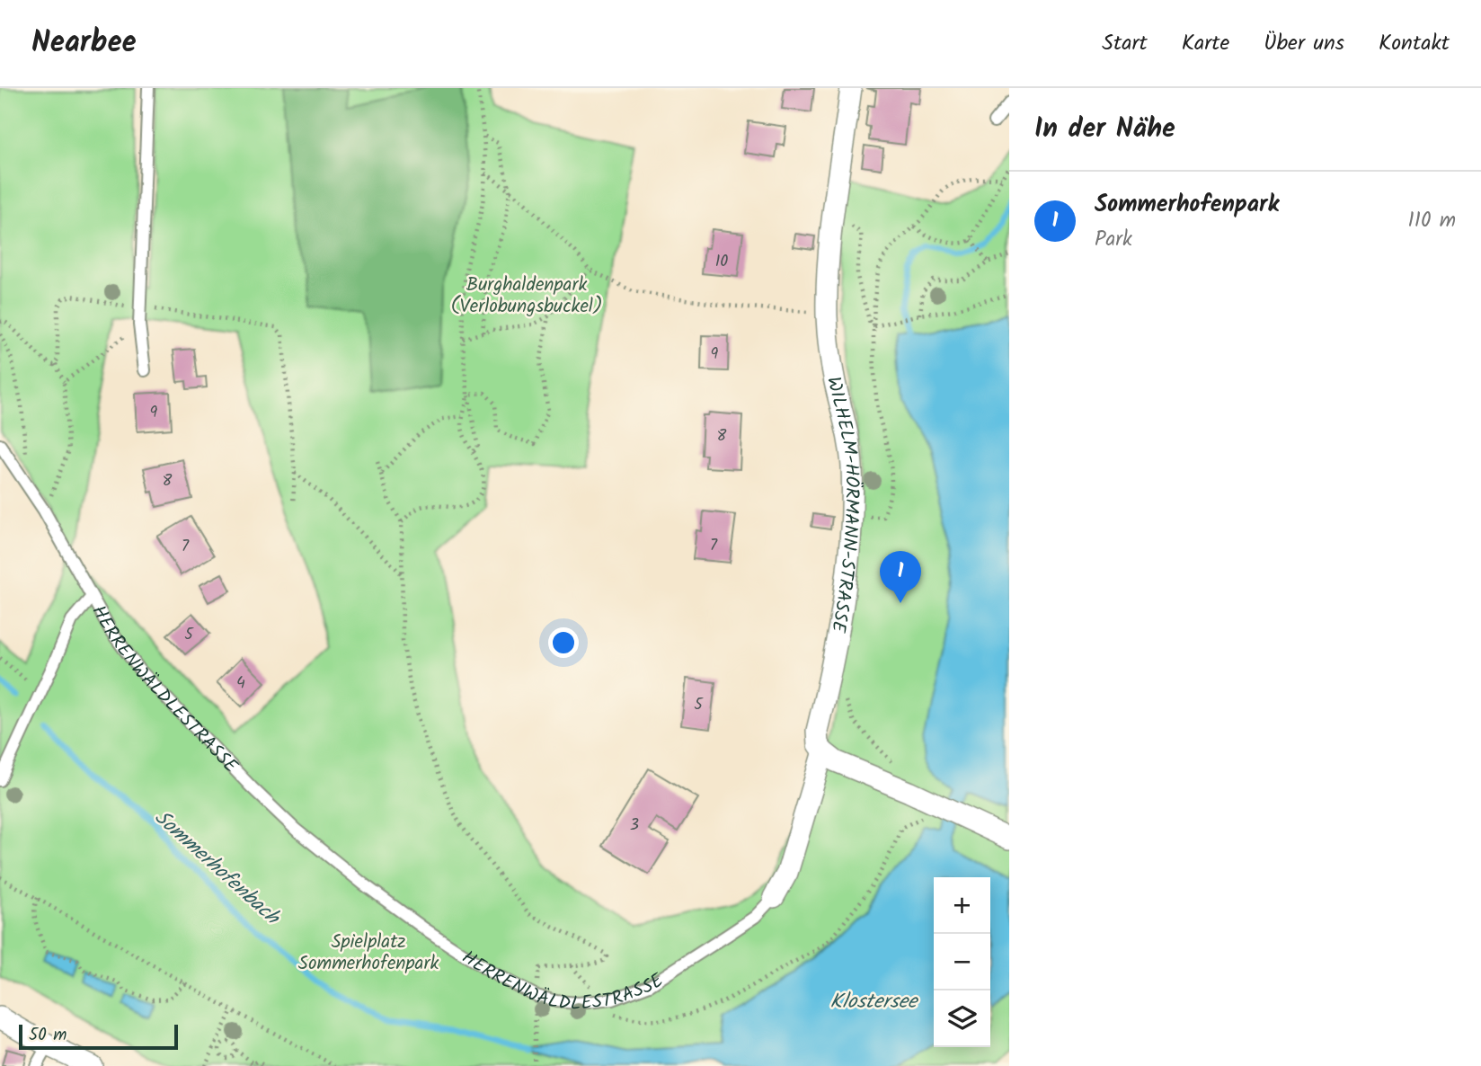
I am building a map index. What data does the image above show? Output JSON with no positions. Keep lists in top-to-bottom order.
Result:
{
  "streets": {
    "street": ["WILHELM-HÖRMANN-STRASSE", "HERRENWÄLDLESTRASSE"]
  },
  "crossings": [
    ["WILHELM-HÖRMANN-STRASSE", "HERRENWÄLDLESTRASSE"]
  ],
  "water": ["Sommerhofenbach", "Klostersee"],
  "parks": ["Burghaldenpark (Verlobungsbuckel)", "Spielplatz Sommerhofenpark"],
  "house_numbers": [
    "10",
    "9",
    "9",
    "8",
    "8",
    "7",
    "7",
    "5",
    "4",
    "5",
    "3"
  ],
  "scale_bar": "50 m",
  "page": {
    "header": "Nearbee",
    "nav": [
      "Start",
      "Karte",
      "Über uns",
      "Kontakt"
    ],
    "heading": "In der Nähe",
    "list": [
      {
        "mark": "1",
        "name": "Sommerhofenpark",
        "note": "Park",
        "value": "110 m"
      }
    ],
    "pins": "1",
    "map_buttons": ["+", "−"],
    "scale": "50 m"
  }
}
